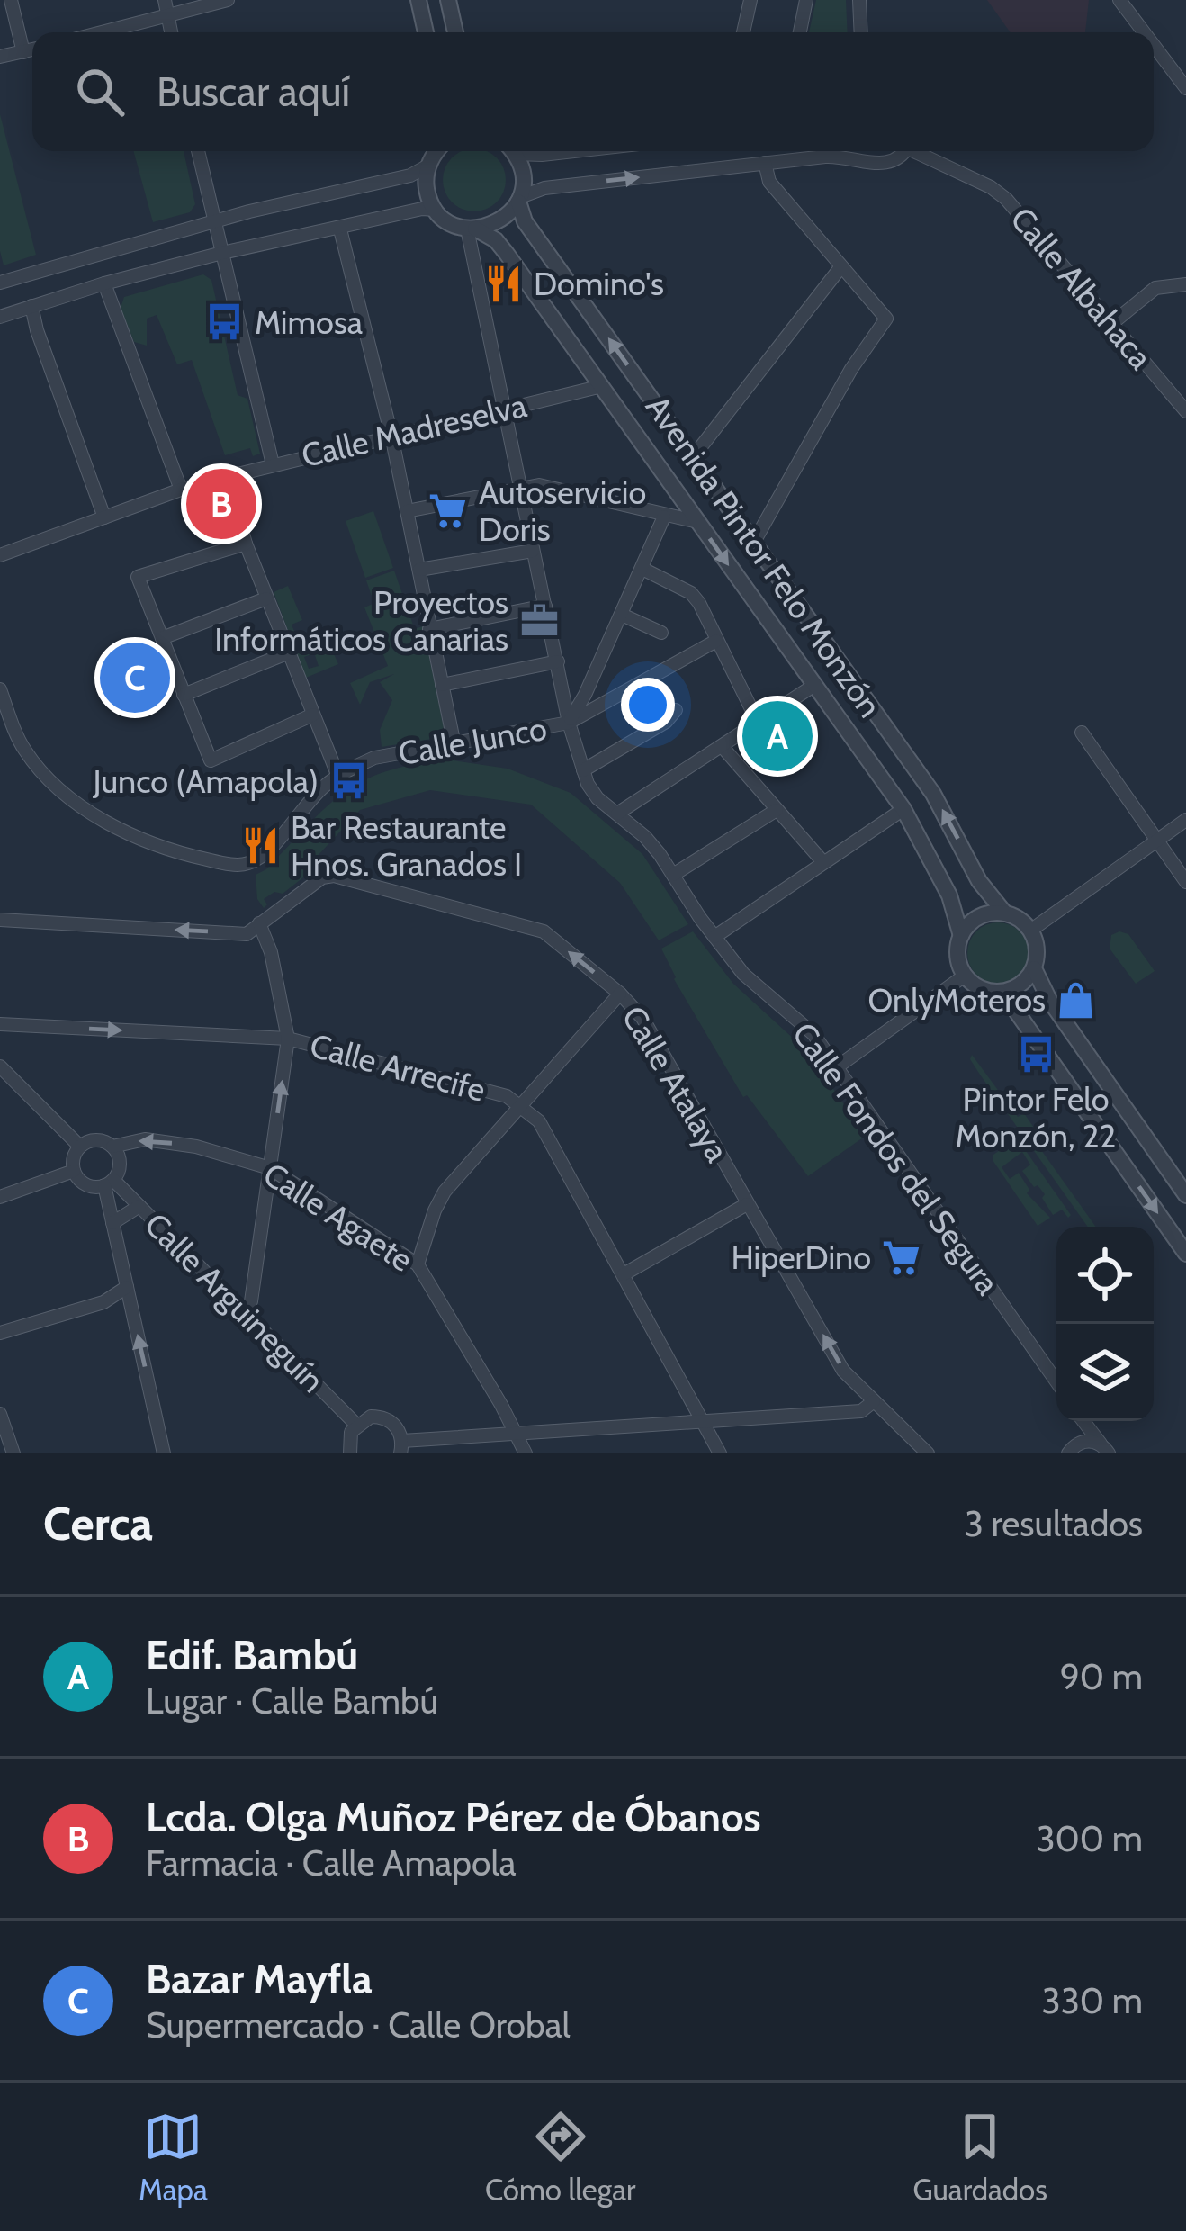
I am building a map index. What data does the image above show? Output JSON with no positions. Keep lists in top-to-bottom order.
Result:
{
  "streets": {
    "street": [
      "Calle Albahaca",
      "Calle Madreselva",
      "Avenida Pintor Felo Monzón",
      "Calle Junco",
      "Calle Arrecife",
      "Calle Atalaya",
      "Calle Fondos del Segura",
      "Calle Agaete",
      "Calle Arguineguín"
    ]
  },
  "crossings": [
    ["Calle Madreselva", "Avenida Pintor Felo Monzón"],
    ["Calle Agaete", "Calle Arguineguín"]
  ],
  "one_way": ["Calle Atalaya"],
  "places": {
    "restaurant": ["Domino's", "Bar Restaurante Hnos. Granados I"],
    "bus stop": ["Mimosa", "Junco (Amapola)", "Pintor Felo Monzón, 22"],
    "supermarket": ["Autoservicio Doris", "HiperDino"],
    "office": ["Proyectos Informáticos Canarias"],
    "shop": ["OnlyMoteros"]
  },
  "page": {
    "search": "Buscar aquí",
    "pins": ["B", "C", "A"],
    "heading": ["Cerca", "3 resultados"],
    "list": [
      {
        "mark": "A",
        "name": "Edif. Bambú",
        "note": "Lugar · Calle Bambú",
        "value": "90 m"
      },
      {
        "mark": "B",
        "name": "Lcda. Olga Muñoz Pérez de Óbanos",
        "note": "Farmacia · Calle Amapola",
        "value": "300 m"
      },
      {
        "mark": "C",
        "name": "Bazar Mayfla",
        "note": "Supermercado · Calle Orobal",
        "value": "330 m"
      }
    ],
    "nav": ["Mapa", "Cómo llegar", "Guardados"]
  }
}
